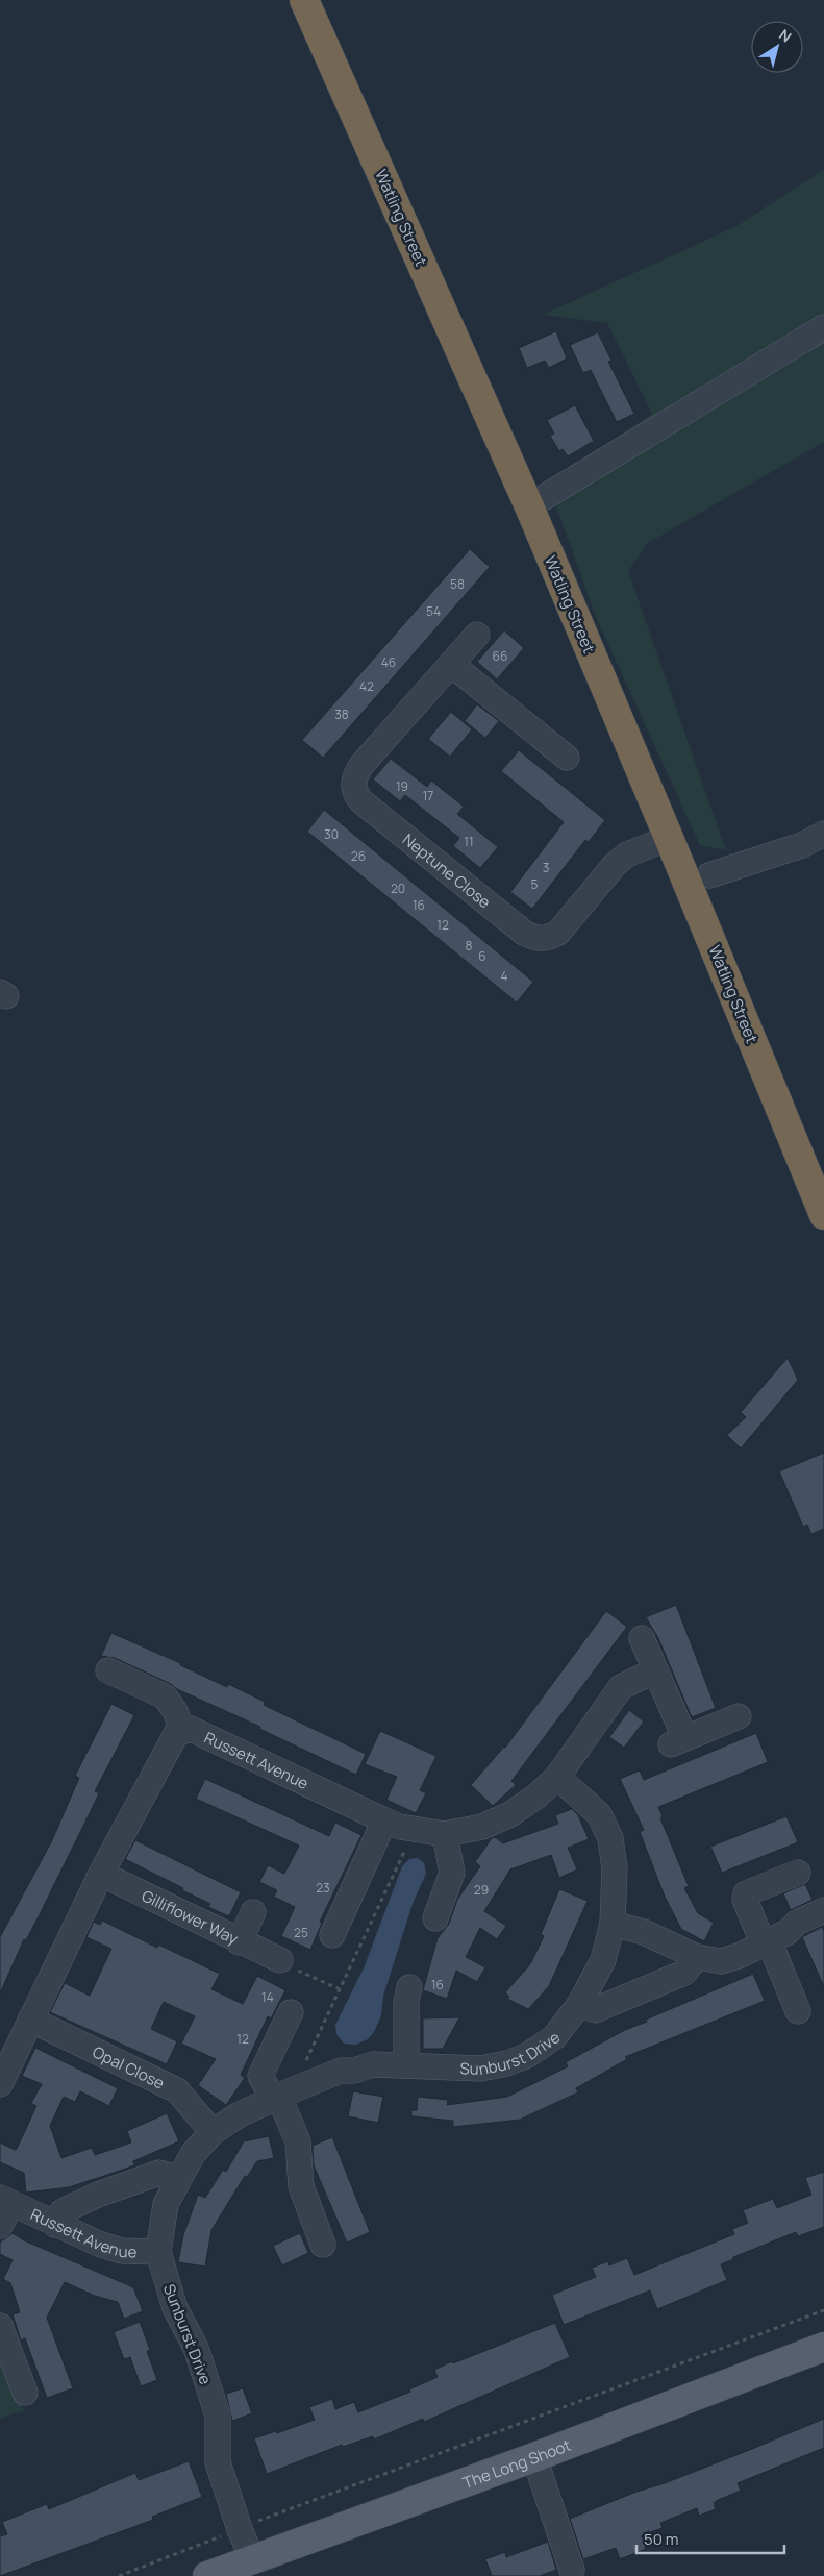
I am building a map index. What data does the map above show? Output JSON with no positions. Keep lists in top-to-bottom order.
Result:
{
  "streets": {
    "highway": ["Watling Street"],
    "main road": ["The Long Shoot"],
    "street": [
      "Neptune Close",
      "Russett Avenue",
      "Gilliflower Way",
      "Sunburst Drive",
      "Opal Close"
    ]
  },
  "crossings": [
    ["Watling Street", "Neptune Close"],
    ["Russett Avenue", "Gilliflower Way"],
    ["Russett Avenue", "Sunburst Drive"],
    ["Russett Avenue", "Opal Close"],
    ["Sunburst Drive", "Opal Close"],
    ["Sunburst Drive", "The Long Shoot"]
  ],
  "house_numbers": [
    "58",
    "54",
    "66",
    "46",
    "42",
    "38",
    "19",
    "17",
    "30",
    "11",
    "26",
    "3",
    "5",
    "20",
    "16",
    "12",
    "8",
    "6",
    "4",
    "23",
    "29",
    "25",
    "16",
    "14",
    "12"
  ],
  "scale_bar": "50 m",
  "north": "top right"
}
